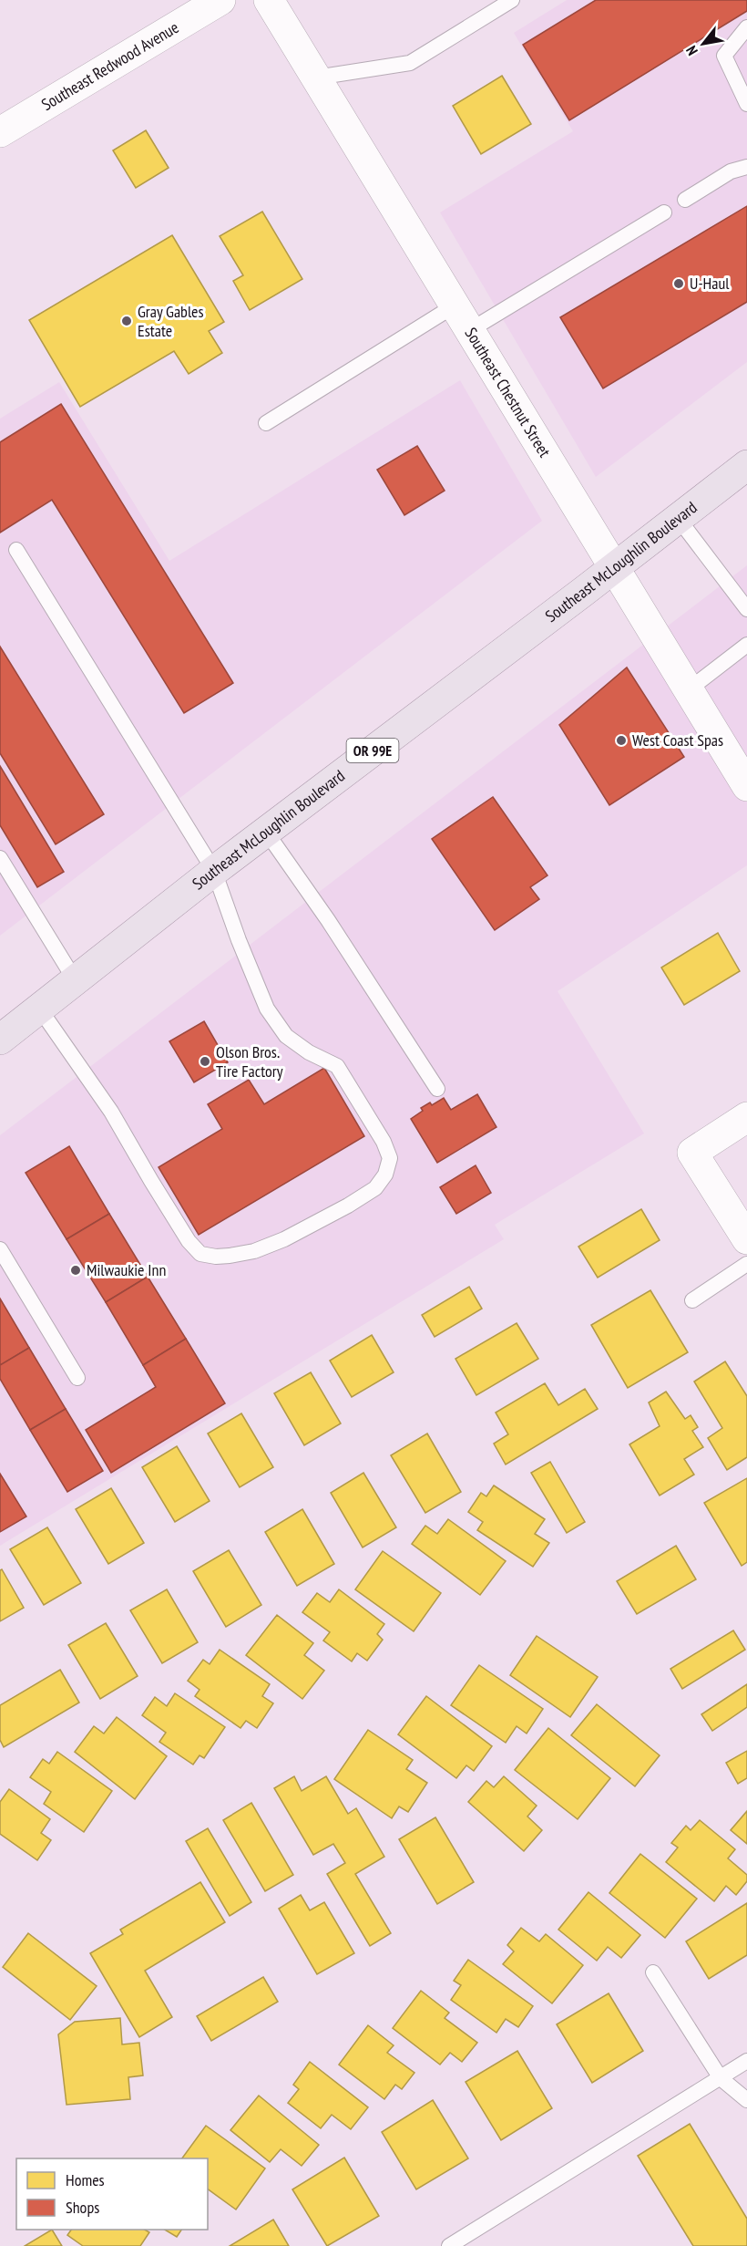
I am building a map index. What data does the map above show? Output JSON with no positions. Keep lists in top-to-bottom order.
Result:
{
  "streets": {
    "main road": ["Southeast McLoughlin Boulevard", "OR 99E"],
    "street": ["Southeast Redwood Avenue", "Southeast Chestnut Street"]
  },
  "crossings": [
    ["Southeast Chestnut Street", "Southeast McLoughlin Boulevard"]
  ],
  "places": [
    "U-Haul",
    "Gray Gables Estate",
    "West Coast Spas",
    "Olson Bros. Tire Factory",
    "Milwaukie Inn"
  ],
  "legend": ["Homes", "Shops"],
  "north": "bottom left"
}
